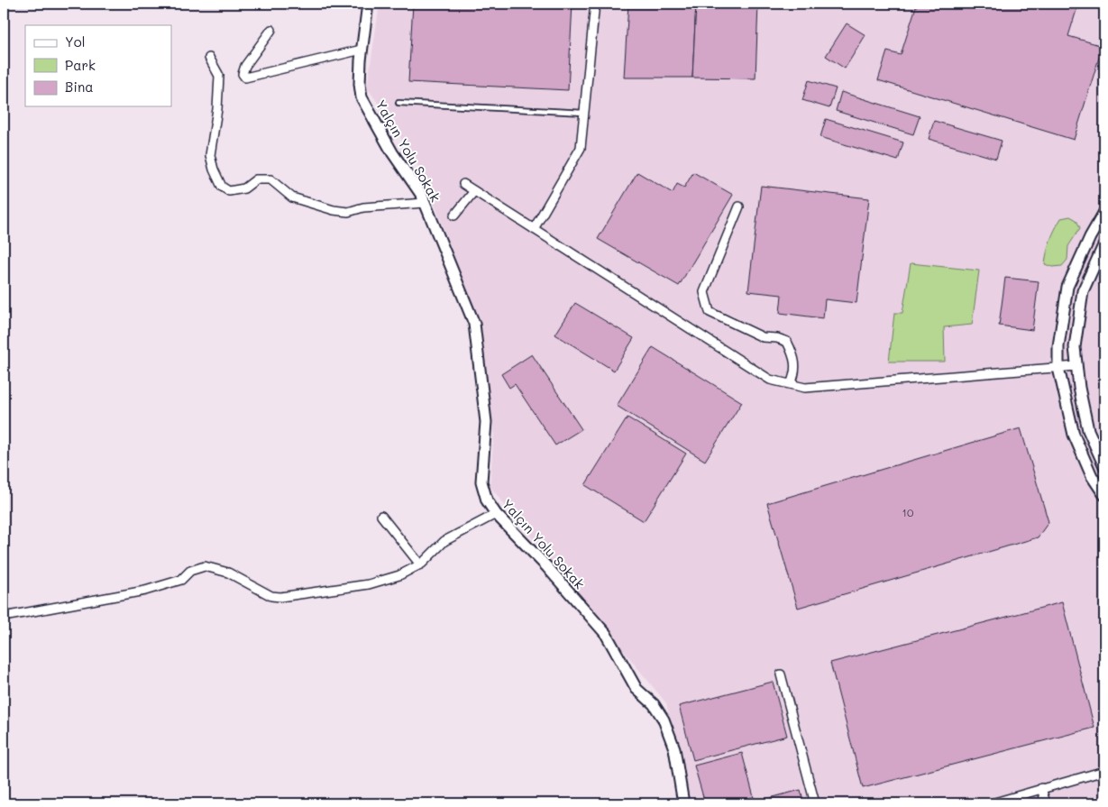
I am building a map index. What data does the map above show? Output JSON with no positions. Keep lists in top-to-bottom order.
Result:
{
  "streets": {
    "street": ["Yalçın Yolu Sokak"]
  },
  "house_numbers": ["10"],
  "legend": ["Yol", "Park", "Bina"]
}
